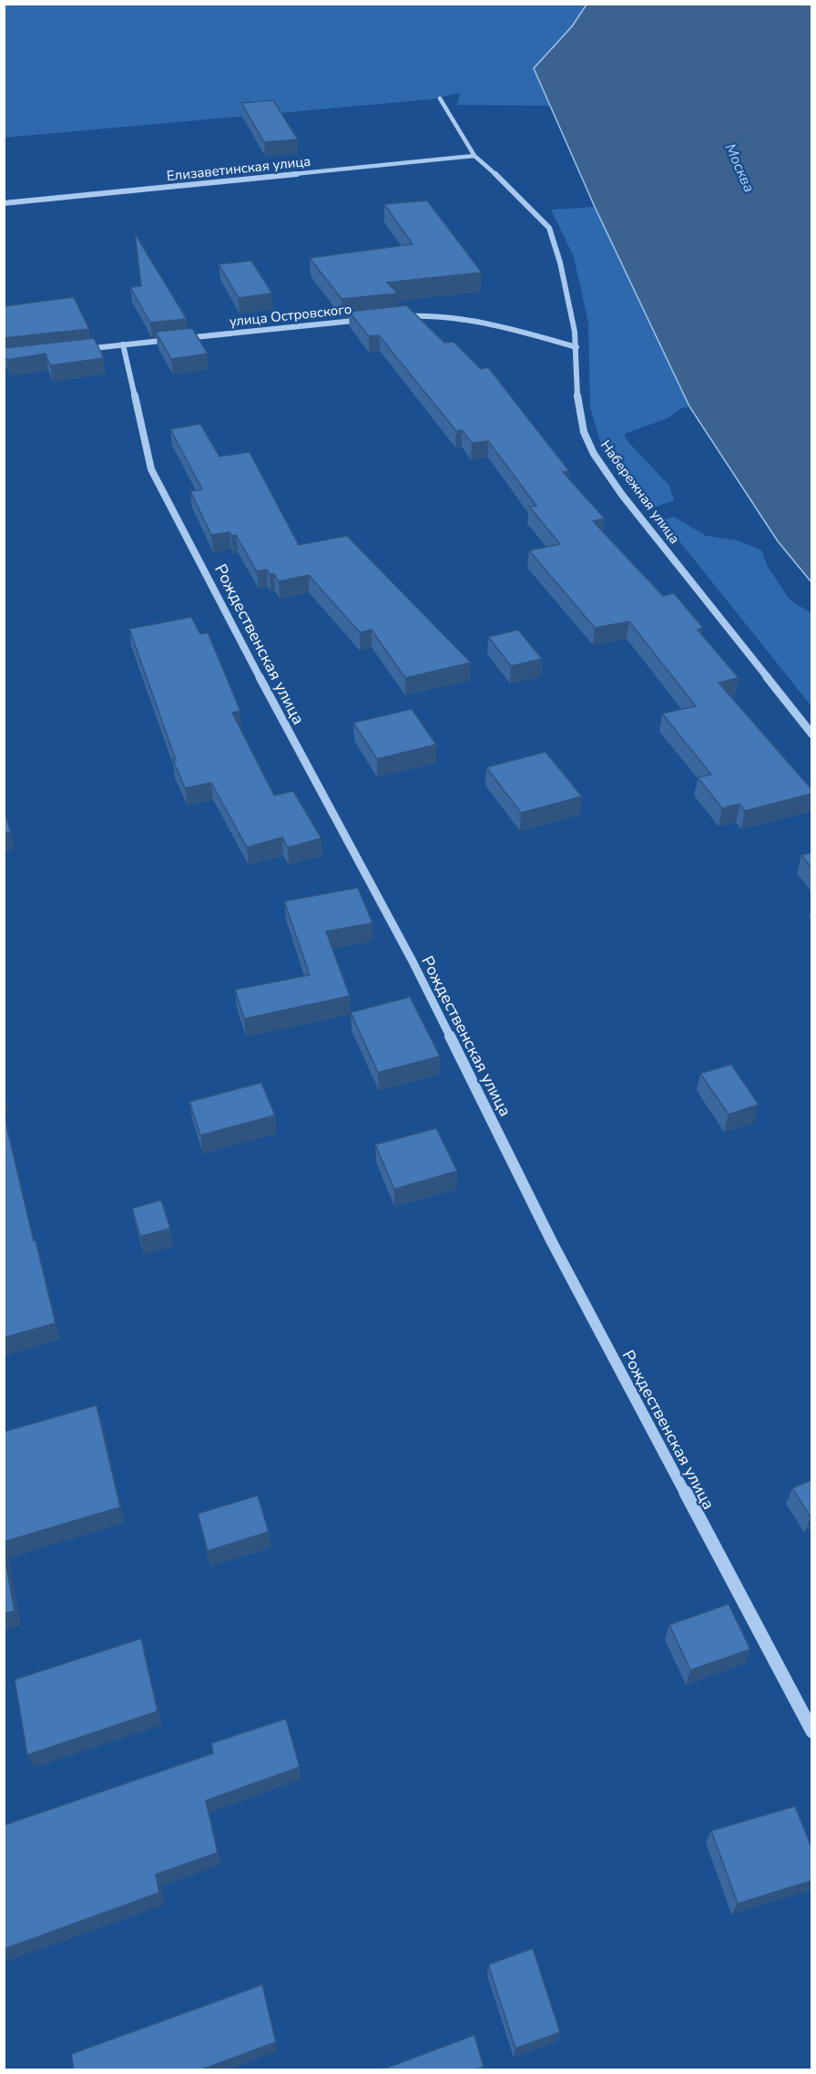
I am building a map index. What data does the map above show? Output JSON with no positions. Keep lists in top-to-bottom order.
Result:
{
  "streets": {
    "street": [
      "Елизаветинская улица",
      "улица Островского",
      "Набережная улица",
      "Рождественская улица"
    ]
  },
  "crossings": [
    ["Елизаветинская улица", "Набережная улица"],
    ["улица Островского", "Рождественская улица"]
  ],
  "water": ["Москва"]
}
